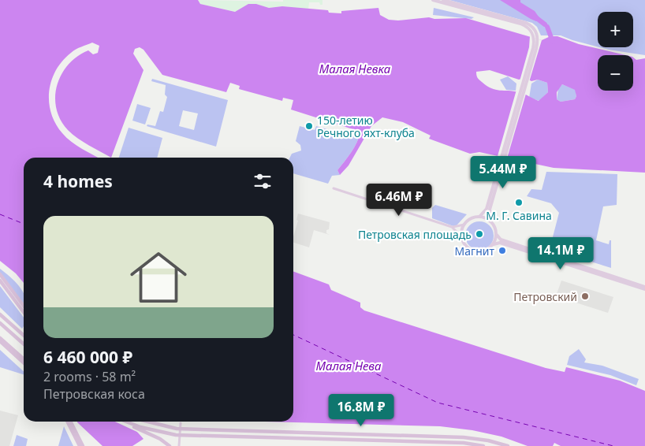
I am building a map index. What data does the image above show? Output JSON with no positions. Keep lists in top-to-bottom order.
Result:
{
  "water": ["Малая Невка", "Малая Нева"],
  "places": [
    "150-летию Речного яхт-клуба",
    "М. Г. Савина",
    "Петровская площадь",
    "Магнит",
    "Петровский"
  ],
  "page": {
    "map_buttons": ["+", "−"],
    "price": [
      "5.44M ₽",
      "6.46M ₽",
      "14.1M ₽",
      "16.8M ₽"
    ],
    "heading": "4 homes",
    "list": [
      {
        "name": "6 460 000 ₽",
        "note": "2 rooms · 58 m² · Петровская коса"
      }
    ]
  }
}
